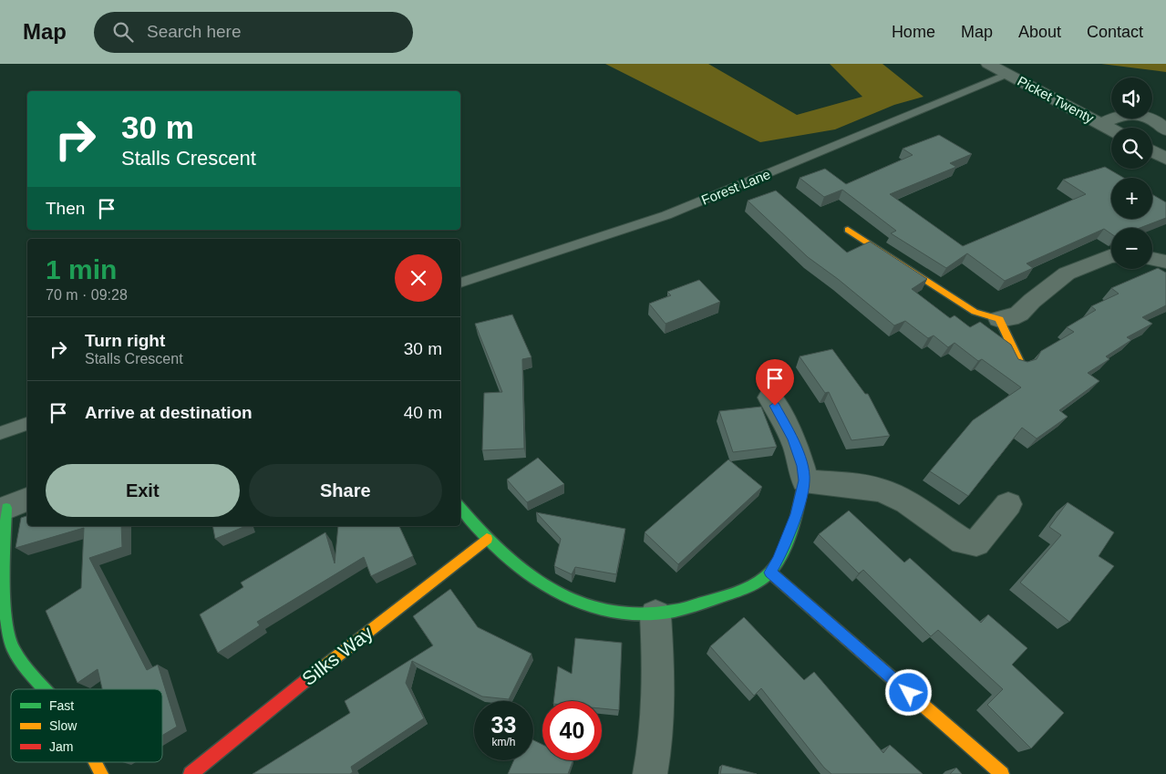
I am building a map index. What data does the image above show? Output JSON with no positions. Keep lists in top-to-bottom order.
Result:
{
  "streets": {
    "street": ["Picket Twenty", "Silks Way"],
    "lane": ["Forest Lane"]
  },
  "crossings": [
    ["Picket Twenty", "Forest Lane"]
  ],
  "legend": ["Fast", "Slow", "Jam"],
  "page": {
    "header": "Map",
    "search": "Search here",
    "nav": [
      "Home",
      "Map",
      "About",
      "Contact"
    ],
    "map_buttons": ["+", "−"],
    "turn": ["30 m", "Stalls Crescent"],
    "then": "Then",
    "heading": ["1 min", "70 m · 09:28"],
    "list": [
      {
        "name": "Turn right",
        "note": "Stalls Crescent",
        "value": "30 m"
      },
      {
        "name": "Arrive at destination",
        "value": "40 m"
      }
    ],
    "buttons": ["Exit", "Share"],
    "speed": "33 km/h",
    "limit": "40"
  }
}
